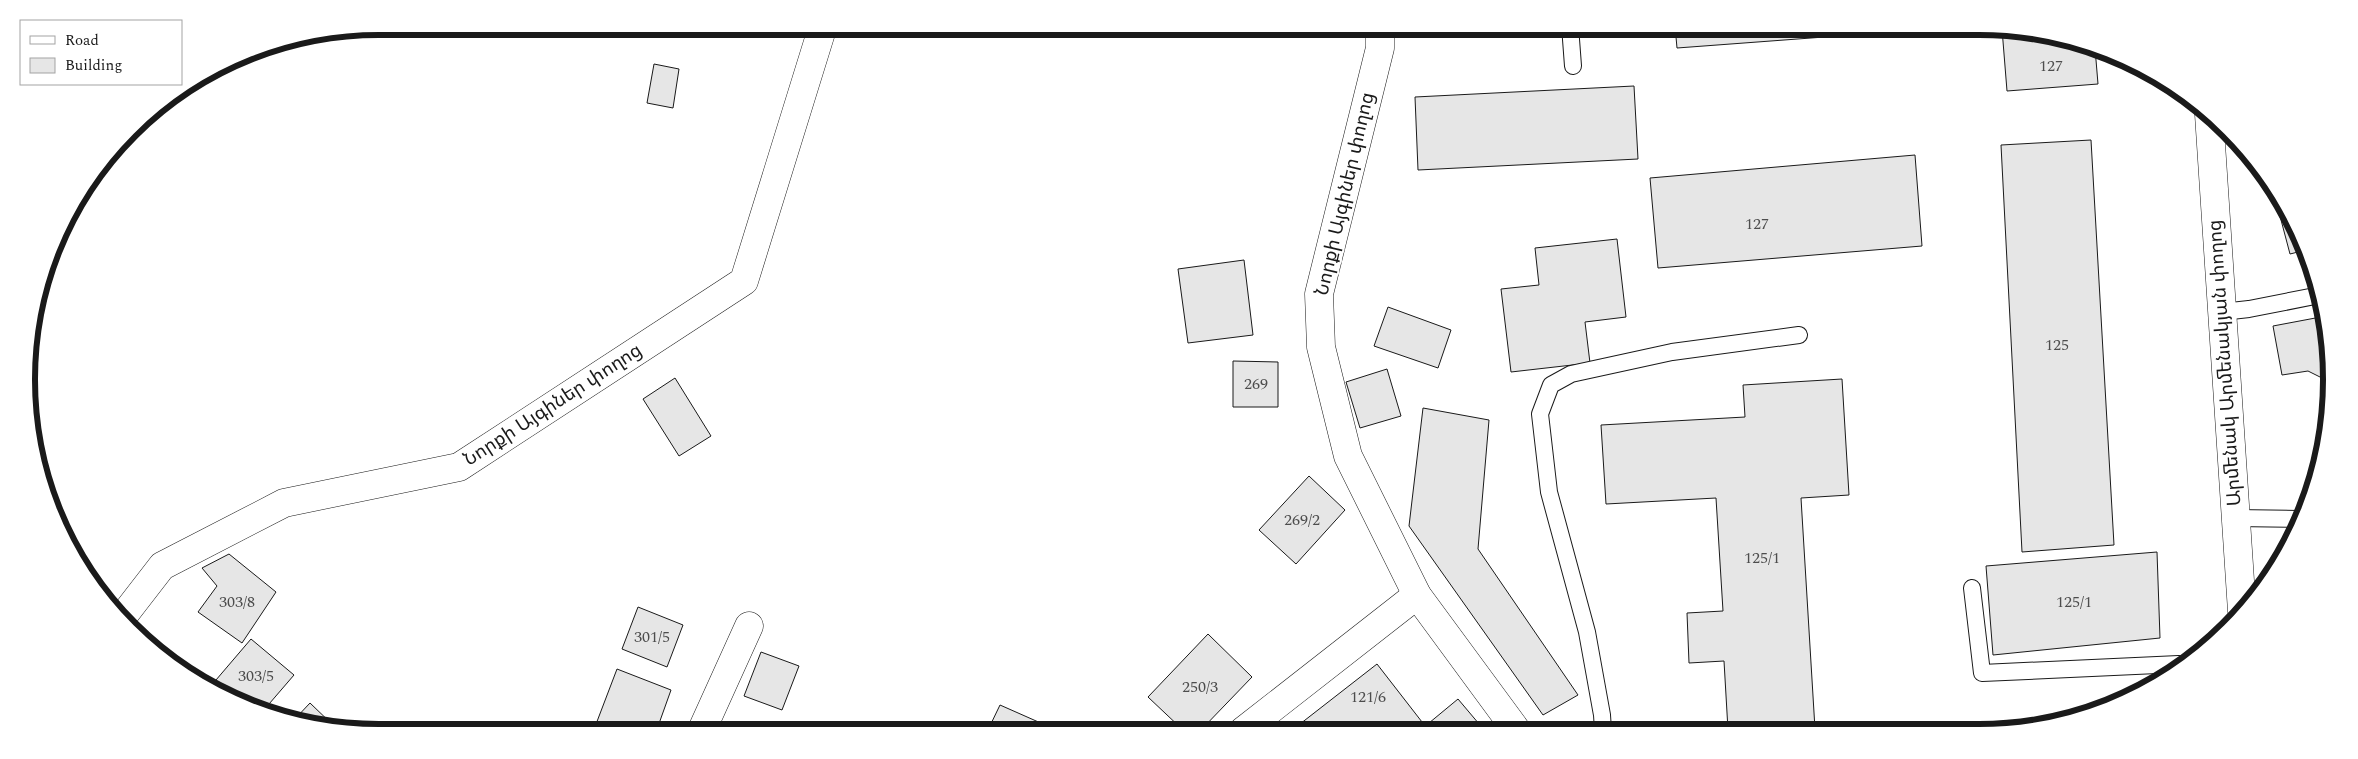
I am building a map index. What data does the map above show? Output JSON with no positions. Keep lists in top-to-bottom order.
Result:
{
  "streets": {
    "street": ["Նորքի Այգիներ փողոց", "Արմենակ Արմենակյան փողոց"]
  },
  "house_numbers": [
    "127",
    "127",
    "125",
    "269",
    "269/2",
    "125/1",
    "303/8",
    "125/1",
    "301/5",
    "303/5",
    "250/3",
    "121/6"
  ],
  "legend": ["Road", "Building"]
}
